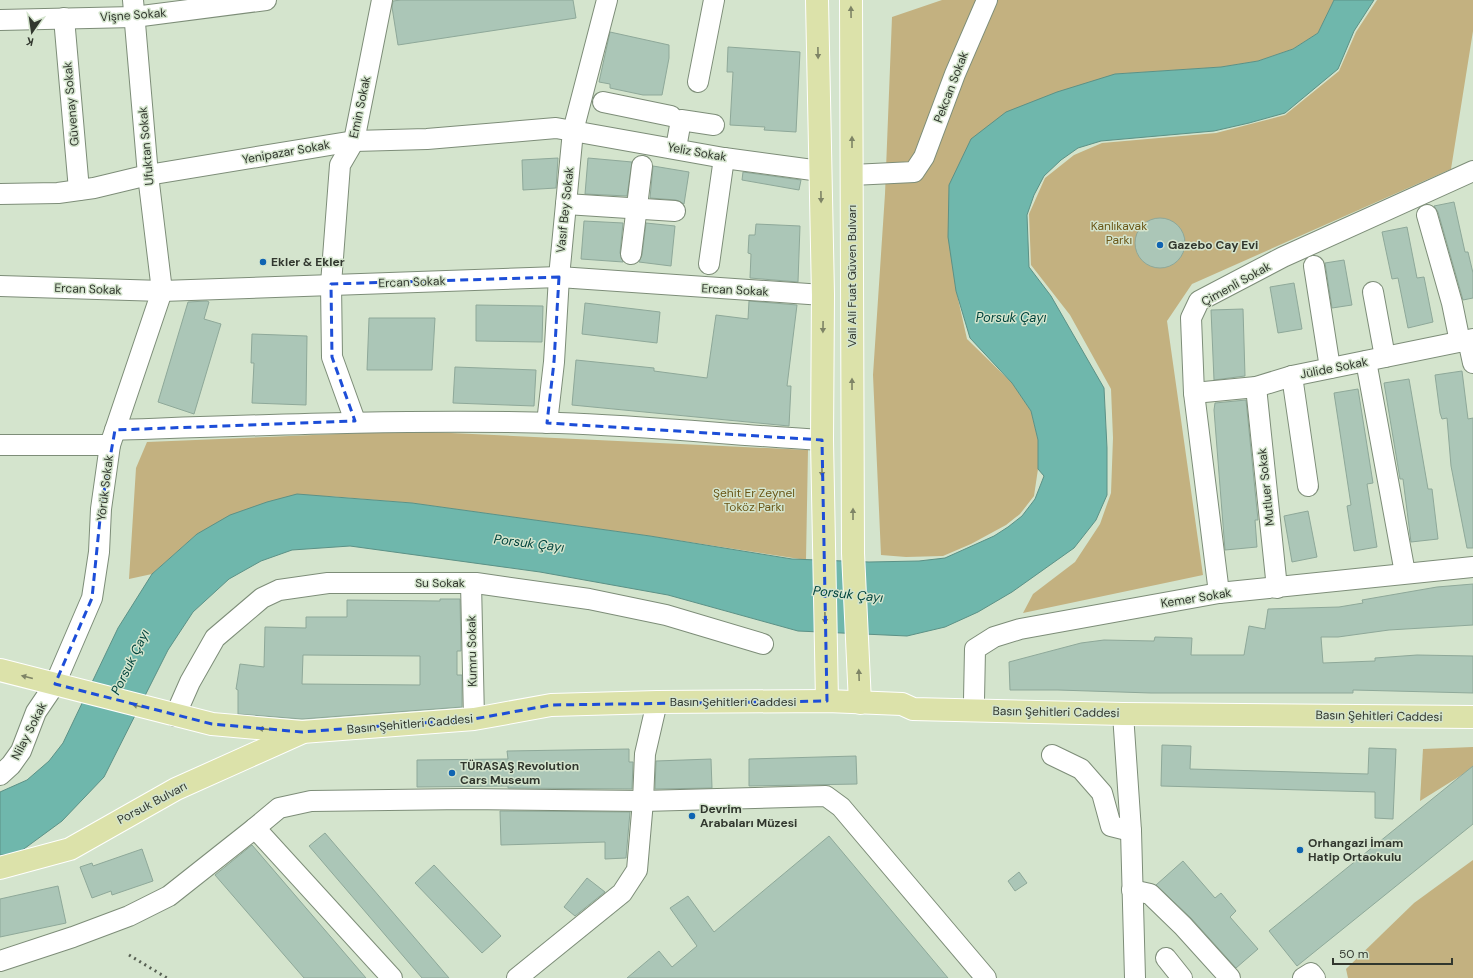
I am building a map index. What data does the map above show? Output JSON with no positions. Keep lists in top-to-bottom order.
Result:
{
  "streets": {
    "main road": ["Vali Ali Fuat Güven Bulvarı", "Basın Şehitleri Caddesi", "Porsuk Bulvarı"],
    "street": [
      "Vişne Sokak",
      "Pekcan Sokak",
      "Güvenay Sokak",
      "Emin Sokak",
      "Ufuktan Sokak",
      "Yenipazar Sokak",
      "Yeliz Sokak",
      "Vasıf Bey Sokak",
      "Ercan Sokak",
      "Çimenli Sokak",
      "Jülide Sokak",
      "Mutluer Sokak",
      "Yörük Sokak",
      "Su Sokak",
      "Kemer Sokak",
      "Kumru Sokak",
      "Nilay Sokak"
    ]
  },
  "crossings": [
    ["Vişne Sokak", "Güvenay Sokak"],
    ["Vişne Sokak", "Ufuktan Sokak"],
    ["Pekcan Sokak", "Vali Ali Fuat Güven Bulvarı"],
    ["Güvenay Sokak", "Yenipazar Sokak"],
    ["Emin Sokak", "Yenipazar Sokak"],
    ["Emin Sokak", "Ercan Sokak"],
    ["Ufuktan Sokak", "Yenipazar Sokak"],
    ["Ufuktan Sokak", "Ercan Sokak"],
    ["Ufuktan Sokak", "Yörük Sokak"],
    ["Yenipazar Sokak", "Yeliz Sokak"],
    ["Yenipazar Sokak", "Vasıf Bey Sokak"],
    ["Yeliz Sokak", "Vasıf Bey Sokak"],
    ["Vasıf Bey Sokak", "Ercan Sokak"],
    ["Vali Ali Fuat Güven Bulvarı", "Basın Şehitleri Caddesi"],
    ["Ercan Sokak", "Yörük Sokak"],
    ["Çimenli Sokak", "Jülide Sokak"],
    ["Çimenli Sokak", "Kemer Sokak"],
    ["Jülide Sokak", "Mutluer Sokak"],
    ["Mutluer Sokak", "Kemer Sokak"],
    ["Yörük Sokak", "Basın Şehitleri Caddesi"],
    ["Yörük Sokak", "Nilay Sokak"],
    ["Su Sokak", "Kumru Sokak"],
    ["Su Sokak", "Basın Şehitleri Caddesi"],
    ["Kumru Sokak", "Basın Şehitleri Caddesi"],
    ["Basın Şehitleri Caddesi", "Nilay Sokak"],
    ["Basın Şehitleri Caddesi", "Porsuk Bulvarı"]
  ],
  "water": ["Porsuk Çayı"],
  "parks": ["Kanlıkavak Parkı", "Şehit Er Zeynel Toköz Parkı"],
  "places": [
    "Gazebo Cay Evi",
    "Ekler & Ekler",
    "TÜRASAŞ Revolution Cars Museum",
    "Devrim Arabaları Müzesi",
    "Orhangazi İmam Hatip Ortaokulu"
  ],
  "scale_bar": "50 m",
  "north": "bottom"
}
